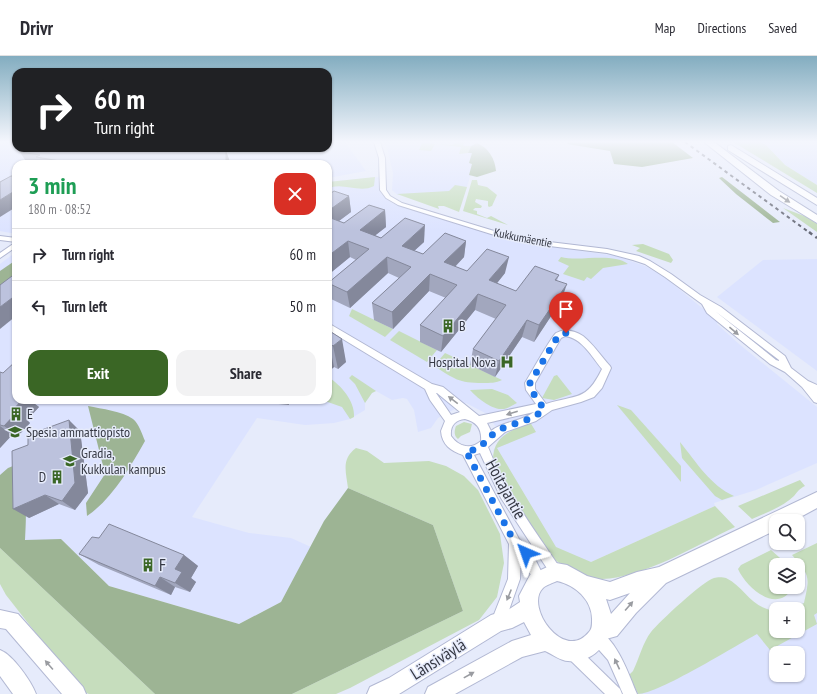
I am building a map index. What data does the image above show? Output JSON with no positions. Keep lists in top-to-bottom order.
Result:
{
  "streets": {
    "main road": ["Länsiväylä"],
    "street": ["Kukkumäentie", "Hoitajantie"]
  },
  "crossings": [
    ["Hoitajantie", "Länsiväylä"]
  ],
  "places": {
    "building": [
      "B",
      "E",
      "D",
      "F"
    ],
    "hospital": ["Hospital Nova"],
    "school or university": ["Spesia ammattiopisto", "Gradia, Kukkulan kampus"]
  },
  "page": {
    "header": "Drivr",
    "nav": ["Map", "Directions", "Saved"],
    "turn": ["60 m", "Turn right"],
    "heading": ["3 min", "180 m · 08:52"],
    "list": [
      {
        "name": "Turn right",
        "value": "60 m"
      },
      {
        "name": "Turn left",
        "value": "50 m"
      }
    ],
    "buttons": ["Exit", "Share"],
    "map_buttons": ["+", "−"]
  }
}
